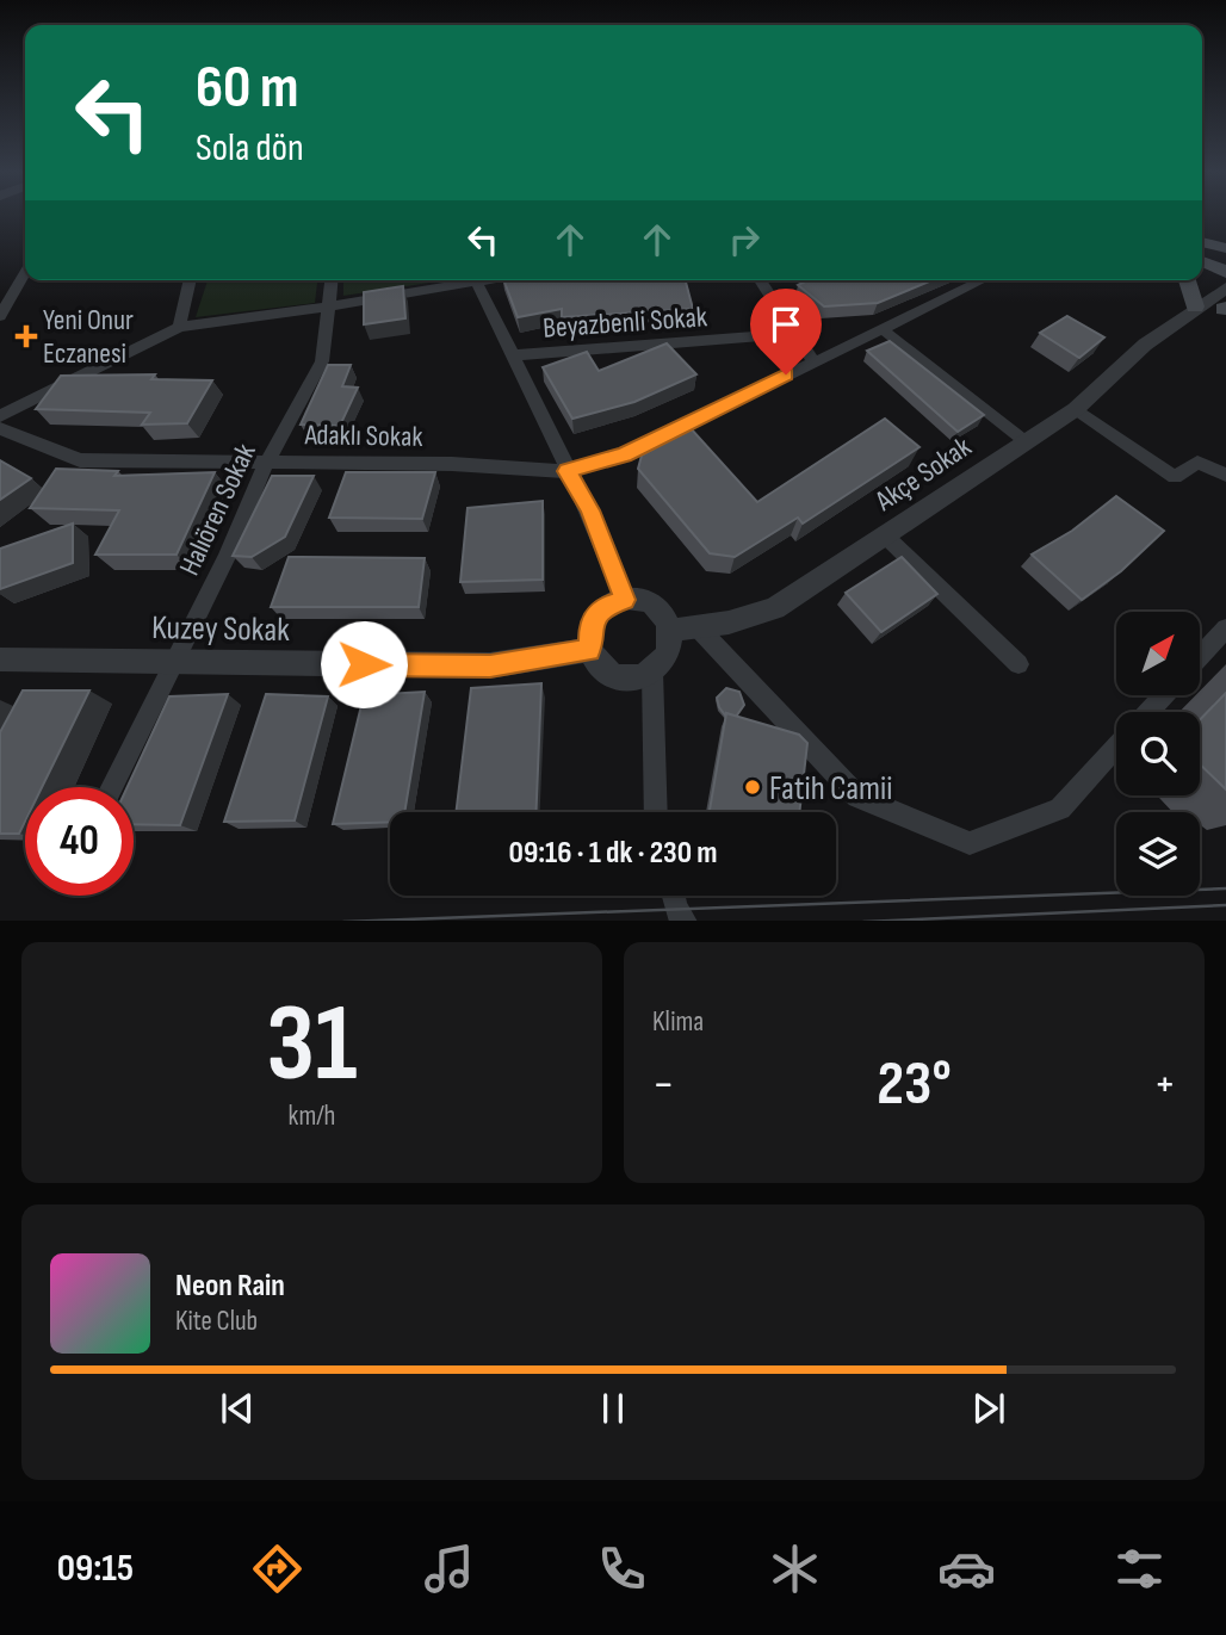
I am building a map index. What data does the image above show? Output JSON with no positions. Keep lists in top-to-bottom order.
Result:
{
  "streets": {
    "street": [
      "Beyazbenli Sokak",
      "Adaklı Sokak",
      "Akçe Sokak",
      "Halıören Sokak",
      "Kuzey Sokak"
    ]
  },
  "crossings": [
    ["Adaklı Sokak", "Halıören Sokak"],
    ["Akçe Sokak", "Kuzey Sokak"],
    ["Halıören Sokak", "Kuzey Sokak"]
  ],
  "places": {
    "health": ["Yeni Onur Eczanesi"],
    "other": ["Fatih Camii"]
  },
  "north": "top right",
  "page": {
    "turn": ["60 m", "Sola dön"],
    "limit": "40",
    "trip": "09:16 · 1 dk · 230 m",
    "tile": [
      ["31", "km/h"],
      "Klima"
    ],
    "heat": ["−", "23°", "+"],
    "song": ["Neon Rain", "Kite Club"],
    "tabs": "09:15"
  }
}
